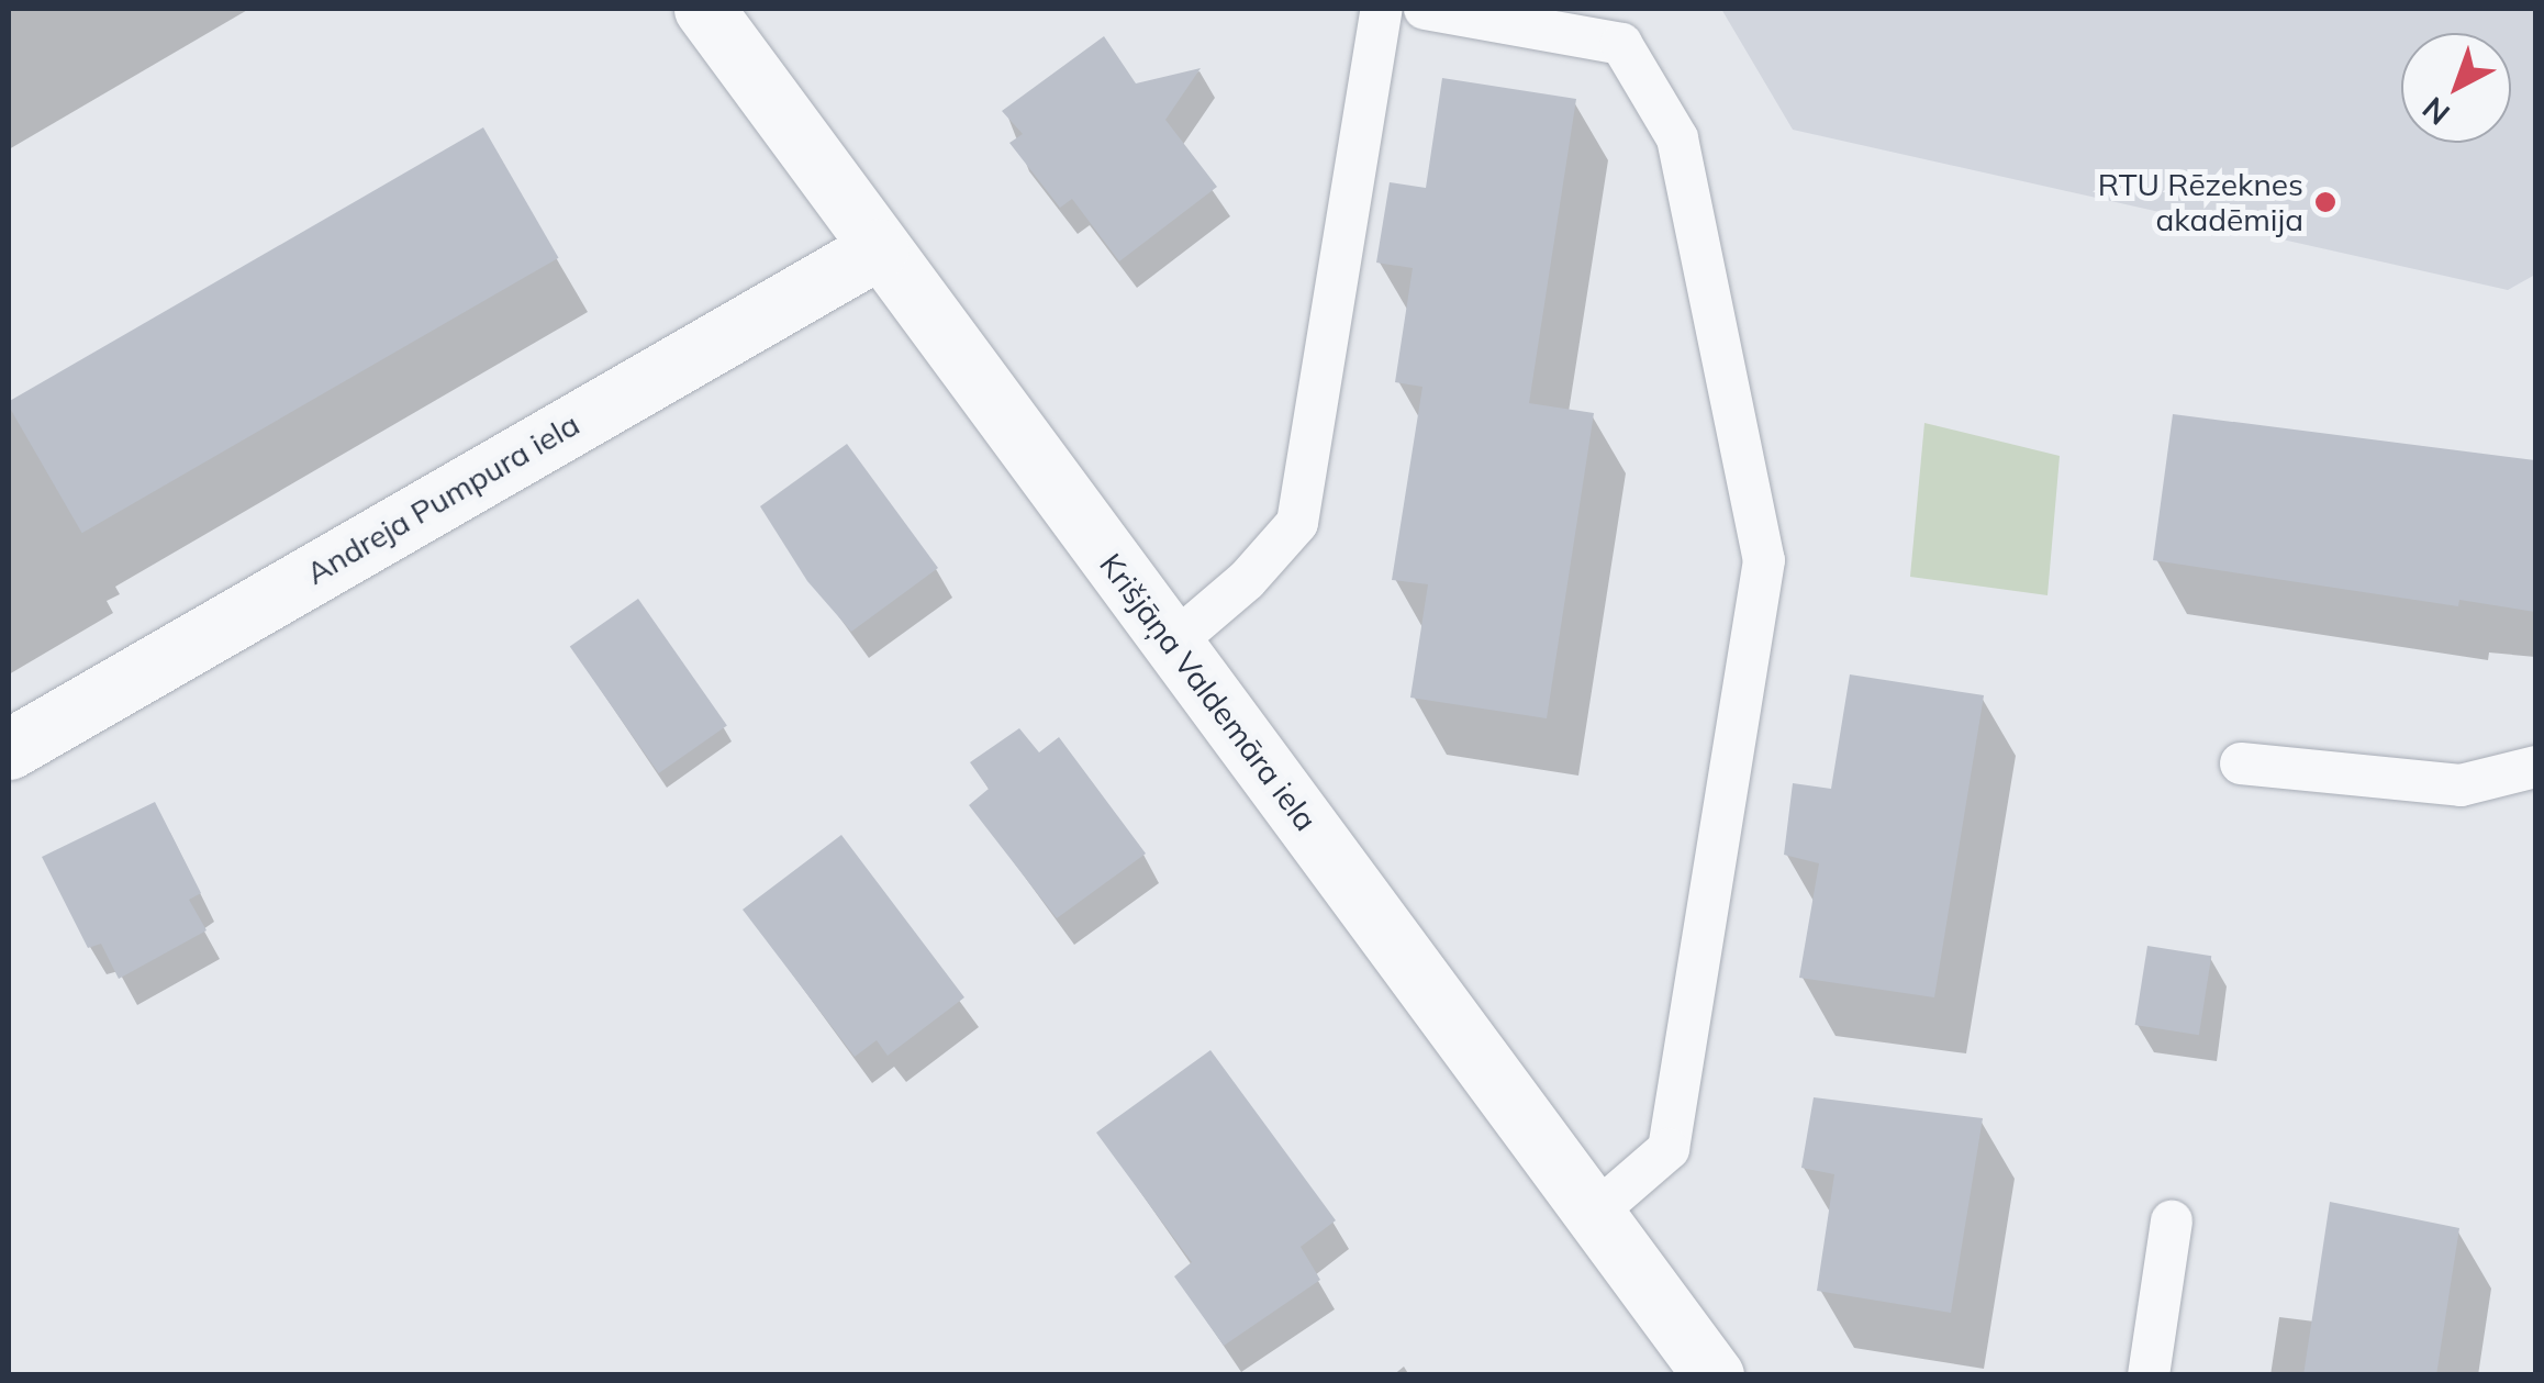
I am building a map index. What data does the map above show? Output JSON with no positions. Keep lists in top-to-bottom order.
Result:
{
  "streets": {
    "street": ["Andreja Pumpura iela", "Krišjāņa Valdemāra iela"]
  },
  "crossings": [
    ["Andreja Pumpura iela", "Krišjāņa Valdemāra iela"]
  ],
  "places": ["RTU Rēzeknes akadēmija"],
  "north": "bottom left"
}
